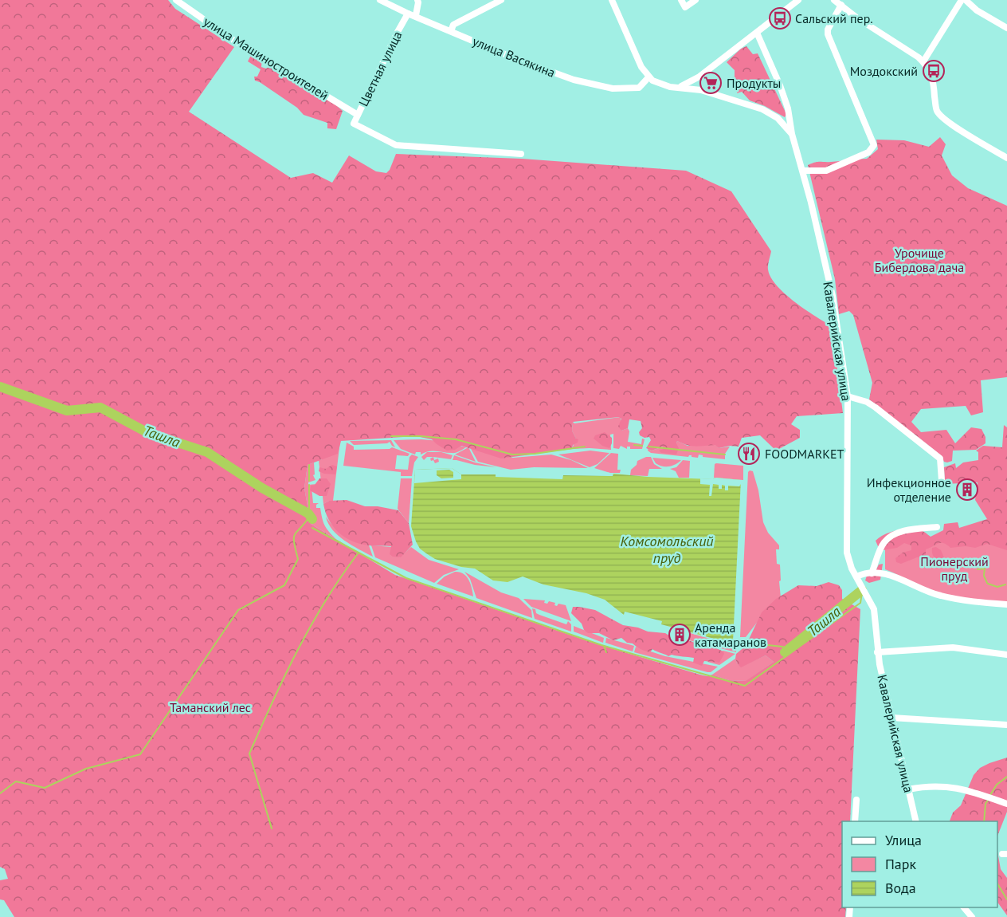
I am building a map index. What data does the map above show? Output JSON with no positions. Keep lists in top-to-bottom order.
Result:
{
  "streets": {
    "street": [
      "улица Васякина",
      "улица Машиностроителей",
      "Цветная улица",
      "Кавалерийская улица"
    ]
  },
  "crossings": [
    ["улица Васякина", "Цветная улица"],
    ["улица Машиностроителей", "Цветная улица"]
  ],
  "water": ["Ташла", "Комсомольский пруд"],
  "parks": ["Урочище Бибердова дача", "Пионерский пруд", "Таманский лес"],
  "places": {
    "bus stop": ["Сальский пер.", "Моздокский"],
    "supermarket": ["Продукты"],
    "restaurant": ["FOODMARKET"],
    "building": ["Инфекционное отделение", "Аренда катамаранов"]
  },
  "legend": ["Улица", "Парк", "Вода"]
}
